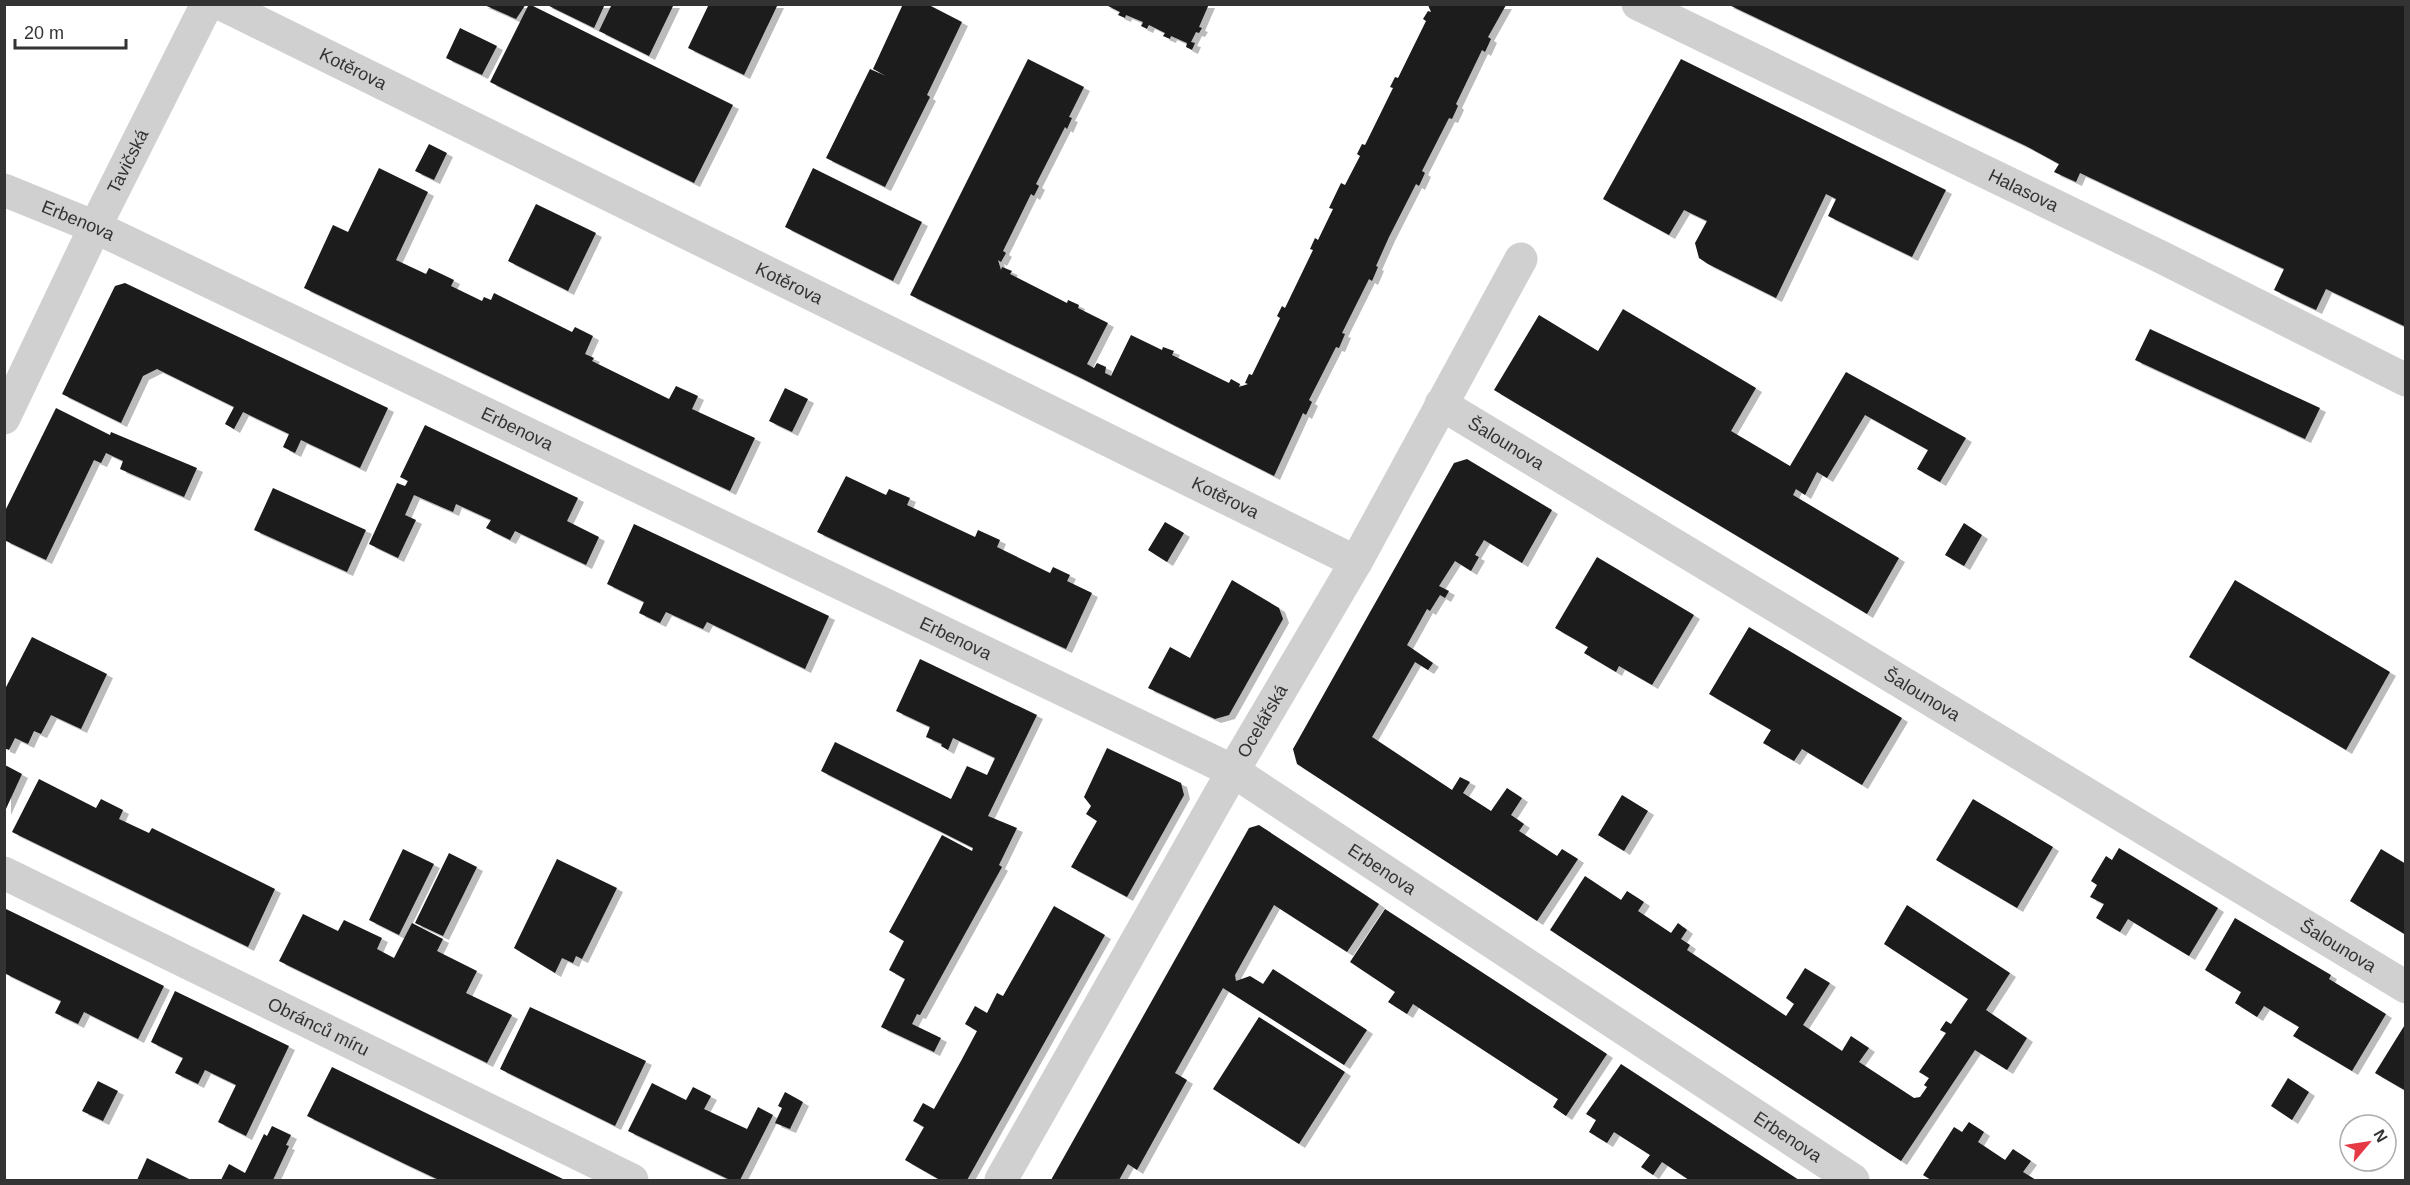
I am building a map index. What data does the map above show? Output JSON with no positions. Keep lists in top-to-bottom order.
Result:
{
  "streets": {
    "street": [
      "Kotěrova",
      "Tavičská",
      "Halasova",
      "Erbenova",
      "Šalounova",
      "Ocelářská",
      "Obránců míru"
    ]
  },
  "crossings": [
    ["Kotěrova", "Ocelářská"],
    ["Tavičská", "Erbenova"],
    ["Erbenova", "Ocelářská"],
    ["Šalounova", "Ocelářská"]
  ],
  "scale_bar": "20 m",
  "north": "top right"
}
